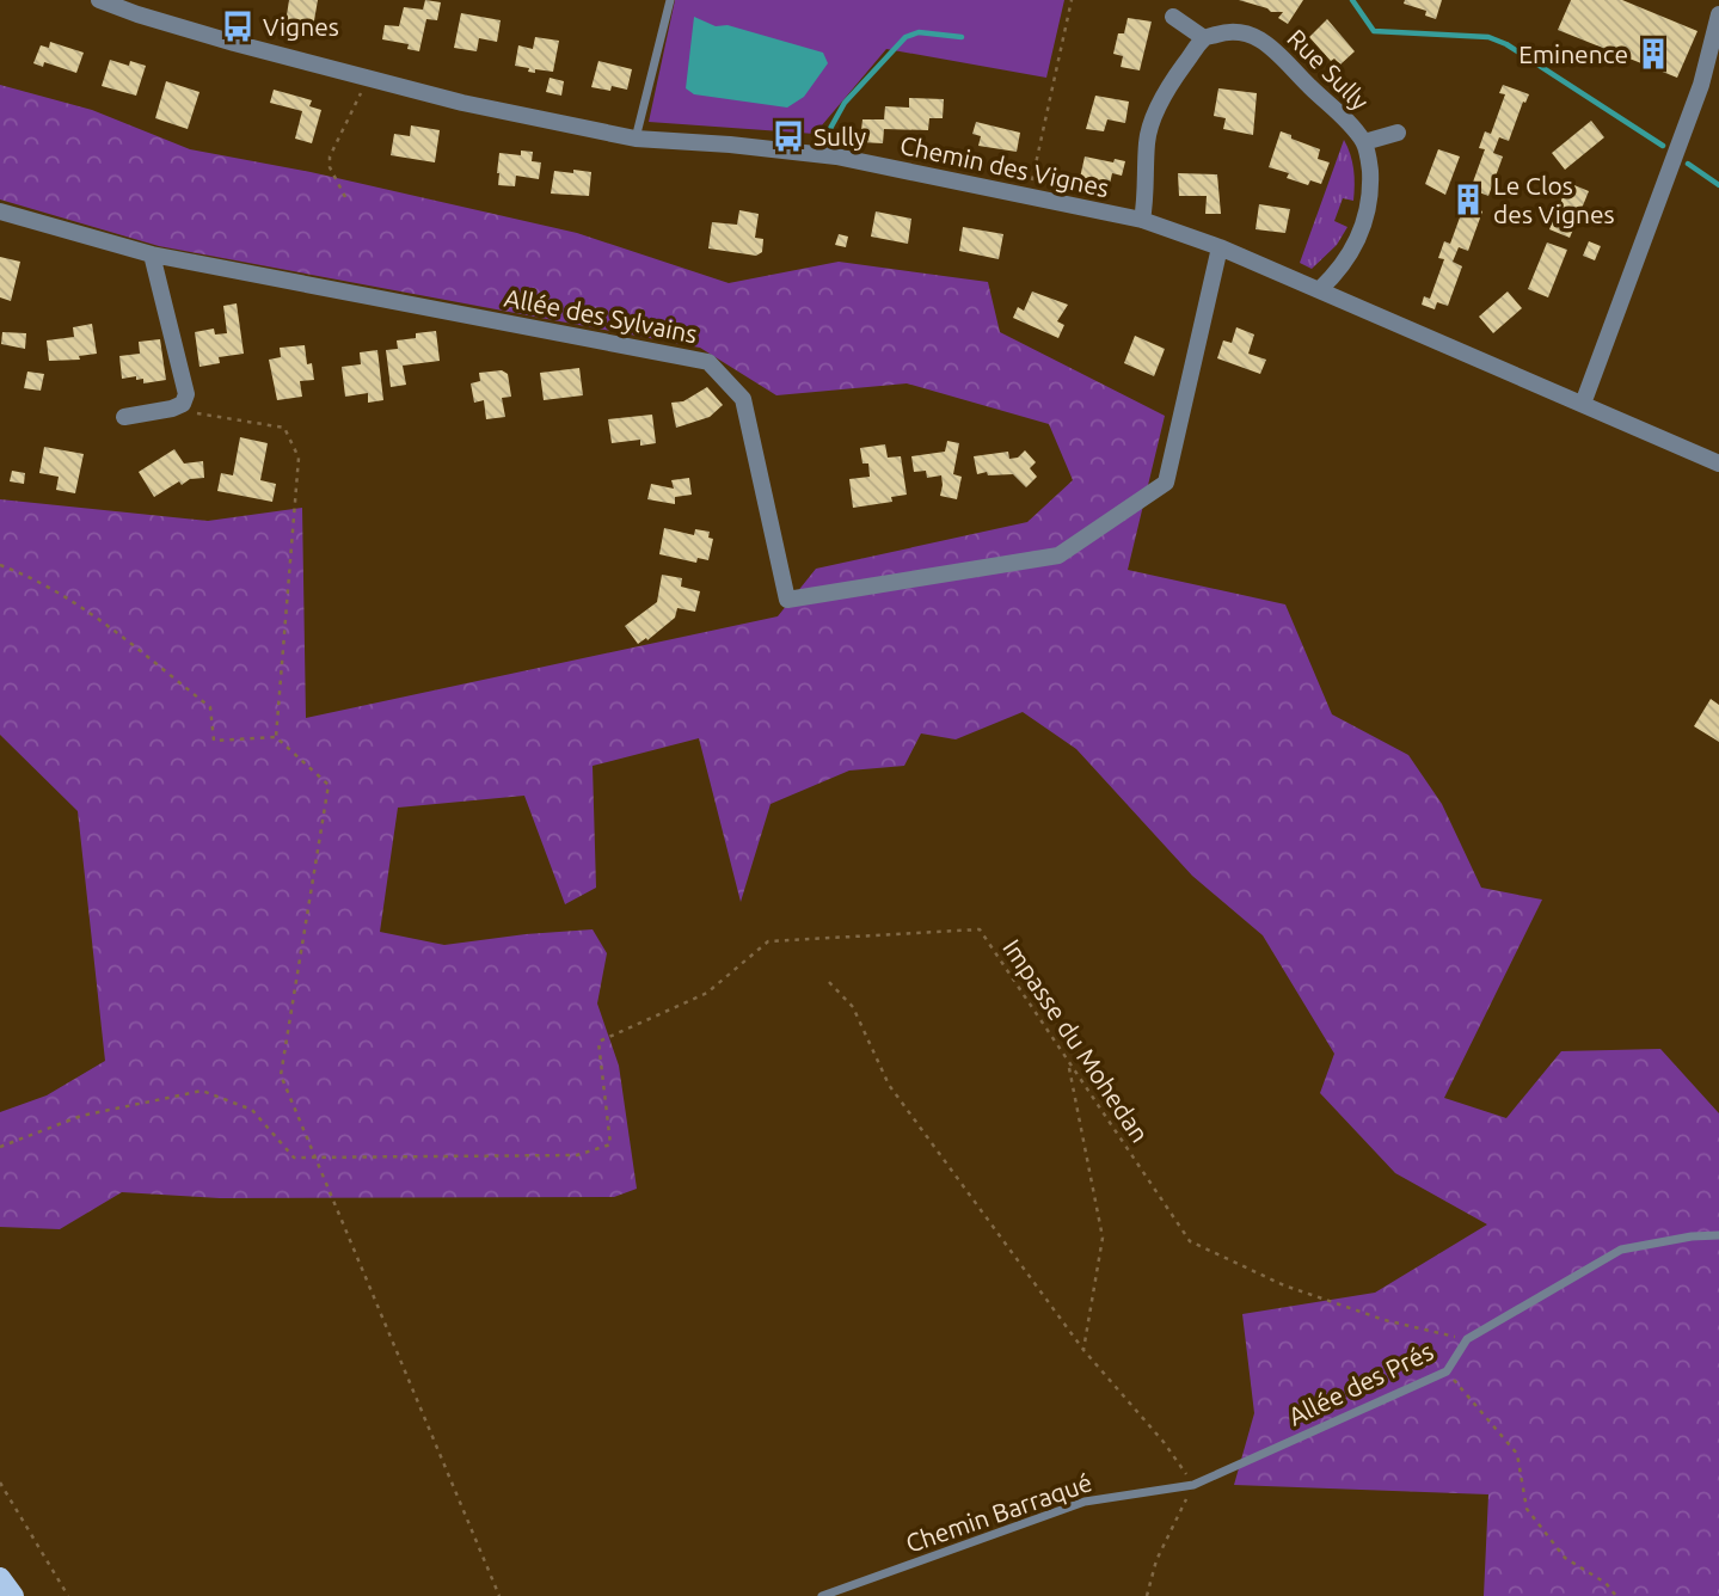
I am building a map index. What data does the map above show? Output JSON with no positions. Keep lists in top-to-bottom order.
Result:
{
  "streets": {
    "street": ["Rue Sully", "Chemin des Vignes", "Allée des Sylvains"],
    "lane": ["Allée des Prés", "Chemin Barraqué"],
    "path": ["Impasse du Mohedan"]
  },
  "crossings": [
    ["Rue Sully", "Chemin des Vignes"],
    ["Rue Sully", "Allée des Sylvains"],
    ["Chemin des Vignes", "Allée des Sylvains"],
    ["Impasse du Mohedan", "Allée des Prés"],
    ["Allée des Prés", "Chemin Barraqué"]
  ],
  "places": {
    "bus stop": ["Vignes", "Sully"],
    "building": ["Eminence", "Le Clos des Vignes"]
  }
}
